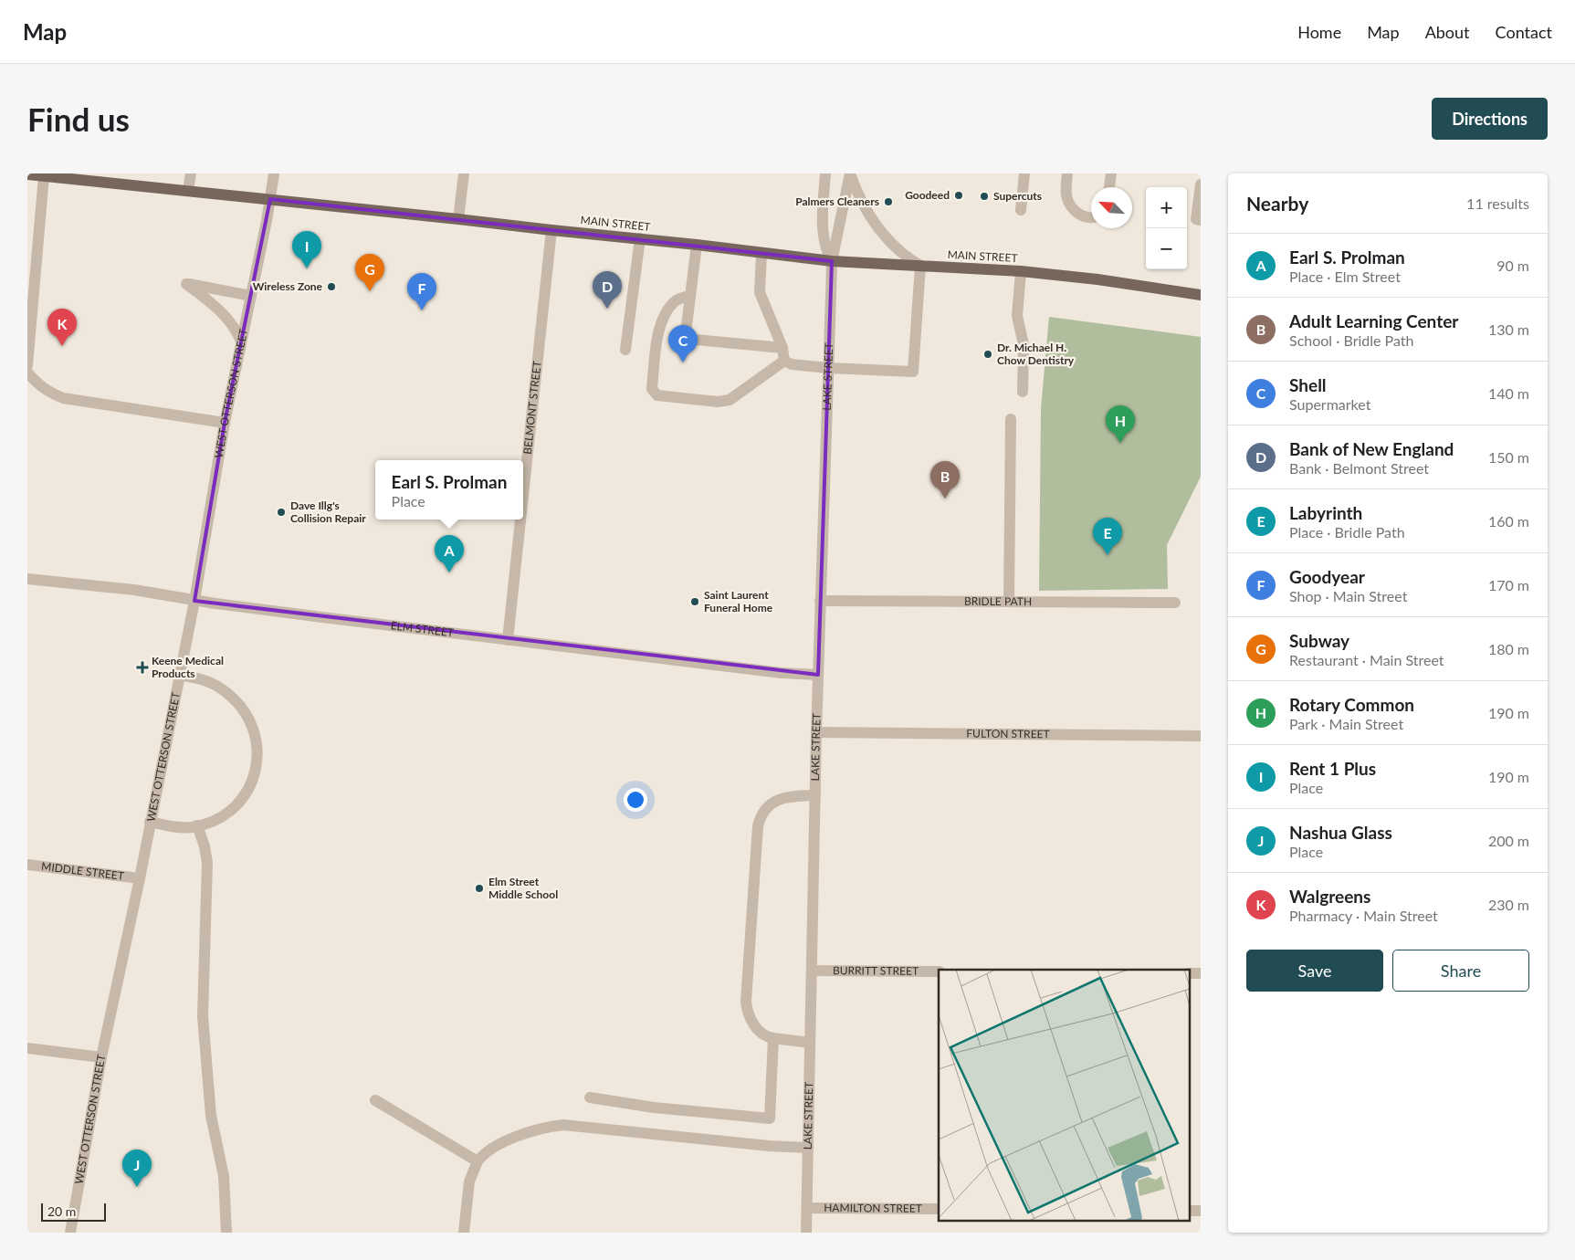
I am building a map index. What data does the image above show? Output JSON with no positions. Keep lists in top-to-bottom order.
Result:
{
  "streets": {
    "main road": ["MAIN STREET"],
    "street": [
      "LAKE STREET",
      "WEST OTTERSON STREET",
      "BELMONT STREET",
      "BRIDLE PATH",
      "ELM STREET",
      "FULTON STREET",
      "MIDDLE STREET",
      "BURRITT STREET",
      "HAMILTON STREET"
    ]
  },
  "crossings": [
    ["MAIN STREET", "LAKE STREET"],
    ["MAIN STREET", "WEST OTTERSON STREET"],
    ["MAIN STREET", "BELMONT STREET"],
    ["LAKE STREET", "BRIDLE PATH"],
    ["LAKE STREET", "ELM STREET"],
    ["LAKE STREET", "FULTON STREET"],
    ["LAKE STREET", "BURRITT STREET"],
    ["LAKE STREET", "HAMILTON STREET"],
    ["WEST OTTERSON STREET", "ELM STREET"],
    ["WEST OTTERSON STREET", "MIDDLE STREET"],
    ["BELMONT STREET", "ELM STREET"]
  ],
  "places": {
    "other": [
      "Goodeed",
      "Supercuts",
      "Palmers Cleaners",
      "Wireless Zone",
      "Dr. Michael H. Chow Dentistry",
      "Dave Illg's Collision Repair",
      "Saint Laurent Funeral Home",
      "Elm Street Middle School"
    ],
    "health": ["Keene Medical Products"]
  },
  "scale_bar": "20 m",
  "north": "top left",
  "page": {
    "header": "Map",
    "nav": [
      "Home",
      "Map",
      "About",
      "Contact"
    ],
    "buttons": [
      "Directions",
      ["Save", "Share"]
    ],
    "title": "Find us",
    "heading": ["Nearby", "11 results"],
    "map_buttons": ["+", "−"],
    "pins": [
      "I",
      "G",
      "D",
      "F",
      "K",
      "C",
      "H",
      "B",
      "E",
      "A",
      "J"
    ],
    "list": [
      {
        "mark": "A",
        "name": "Earl S. Prolman",
        "note": "Place · Elm Street",
        "value": "90 m"
      },
      {
        "mark": "B",
        "name": "Adult Learning Center",
        "note": "School · Bridle Path",
        "value": "130 m"
      },
      {
        "mark": "C",
        "name": "Shell",
        "note": "Supermarket",
        "value": "140 m"
      },
      {
        "mark": "D",
        "name": "Bank of New England",
        "note": "Bank · Belmont Street",
        "value": "150 m"
      },
      {
        "mark": "E",
        "name": "Labyrinth",
        "note": "Place · Bridle Path",
        "value": "160 m"
      },
      {
        "mark": "F",
        "name": "Goodyear",
        "note": "Shop · Main Street",
        "value": "170 m"
      },
      {
        "mark": "G",
        "name": "Subway",
        "note": "Restaurant · Main Street",
        "value": "180 m"
      },
      {
        "mark": "H",
        "name": "Rotary Common",
        "note": "Park · Main Street",
        "value": "190 m"
      },
      {
        "mark": "I",
        "name": "Rent 1 Plus",
        "note": "Place",
        "value": "190 m"
      },
      {
        "mark": "J",
        "name": "Nashua Glass",
        "note": "Place",
        "value": "200 m"
      },
      {
        "mark": "K",
        "name": "Walgreens",
        "note": "Pharmacy · Main Street",
        "value": "230 m"
      }
    ],
    "popup": ["Earl S. Prolman", "Place"],
    "scale": "20 m"
  }
}
